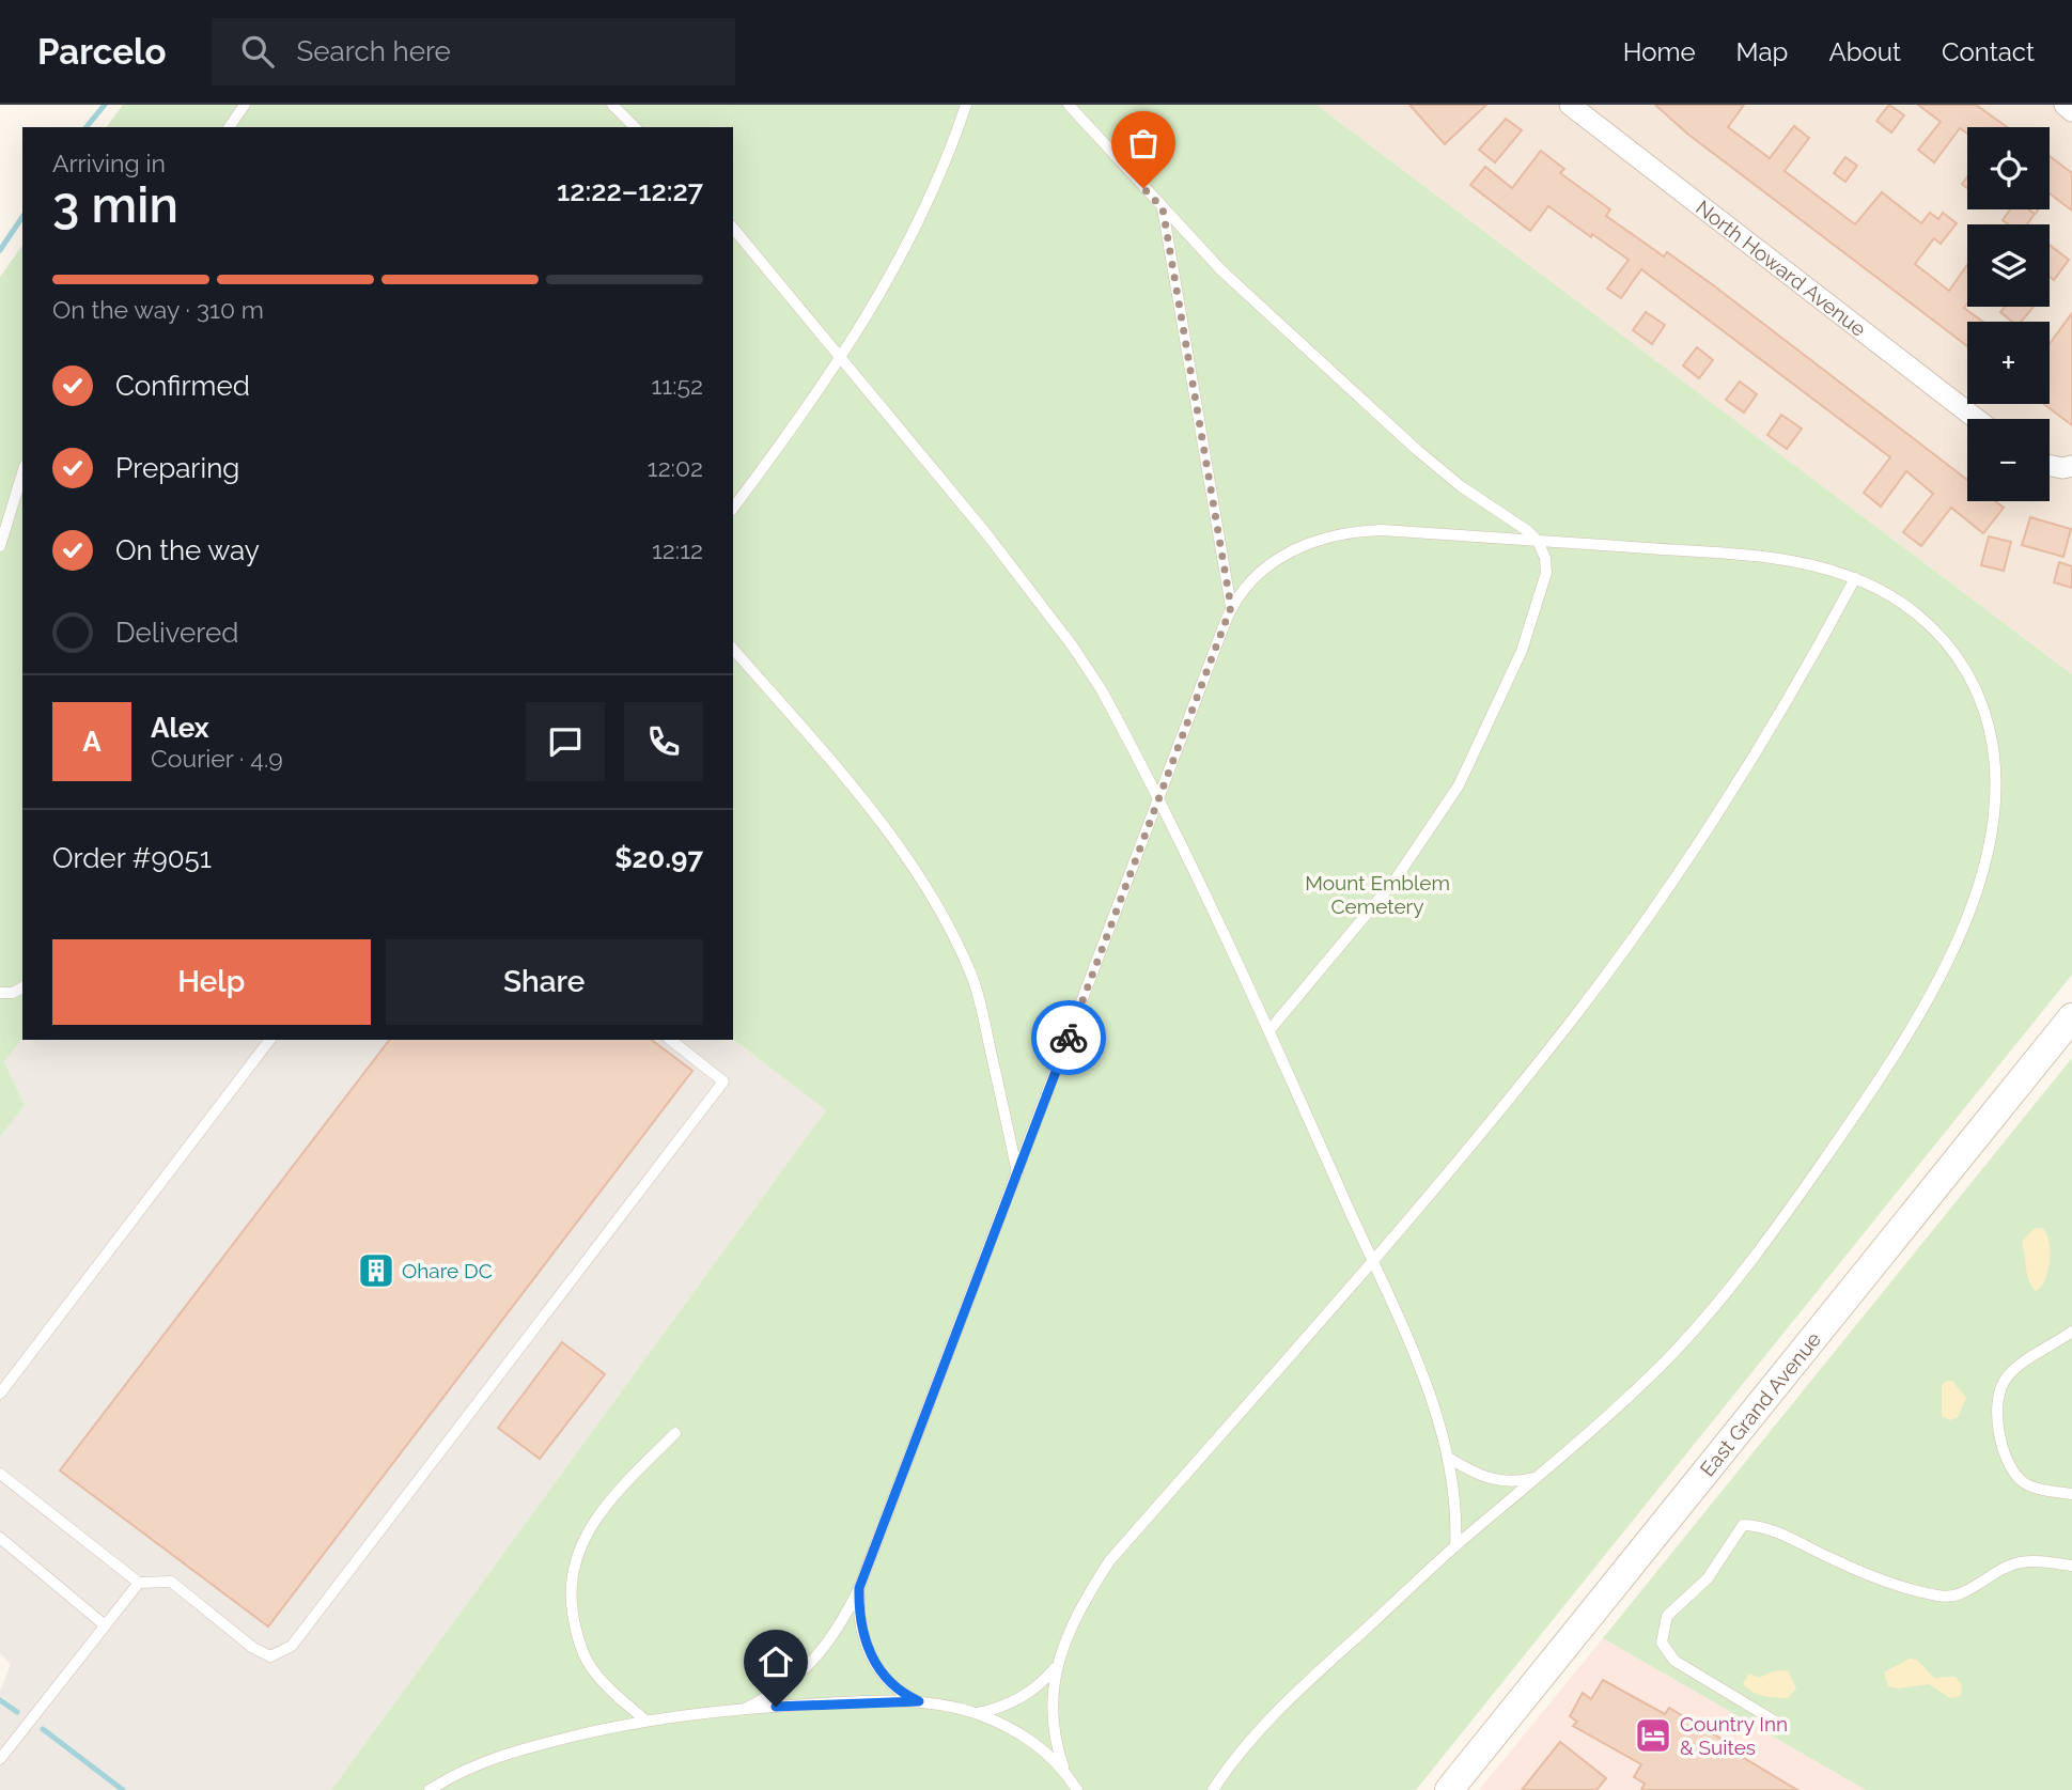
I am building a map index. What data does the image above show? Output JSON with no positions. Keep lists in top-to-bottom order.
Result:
{
  "streets": {
    "main road": ["East Grand Avenue"],
    "street": ["North Howard Avenue"]
  },
  "parks": ["Mount Emblem Cemetery"],
  "places": {
    "building": ["Ohare DC"],
    "hotel": ["Country Inn & Suites"]
  },
  "page": {
    "header": "Parcelo",
    "search": "Search here",
    "nav": [
      "Home",
      "Map",
      "About",
      "Contact"
    ],
    "map_buttons": ["+", "−"],
    "heading": ["3 min", "Arriving in", "12:22–12:27"],
    "panel": [
      "Alex",
      "Courier · 4.9",
      "Order #9051",
      "$20.97"
    ],
    "bar": "On the way · 310 m",
    "list": [
      ["Confirmed", "11:52"],
      ["Preparing", "12:02"],
      ["On the way", "12:12"],
      "Delivered"
    ],
    "round": "A",
    "buttons": ["Help", "Share"]
  }
}
